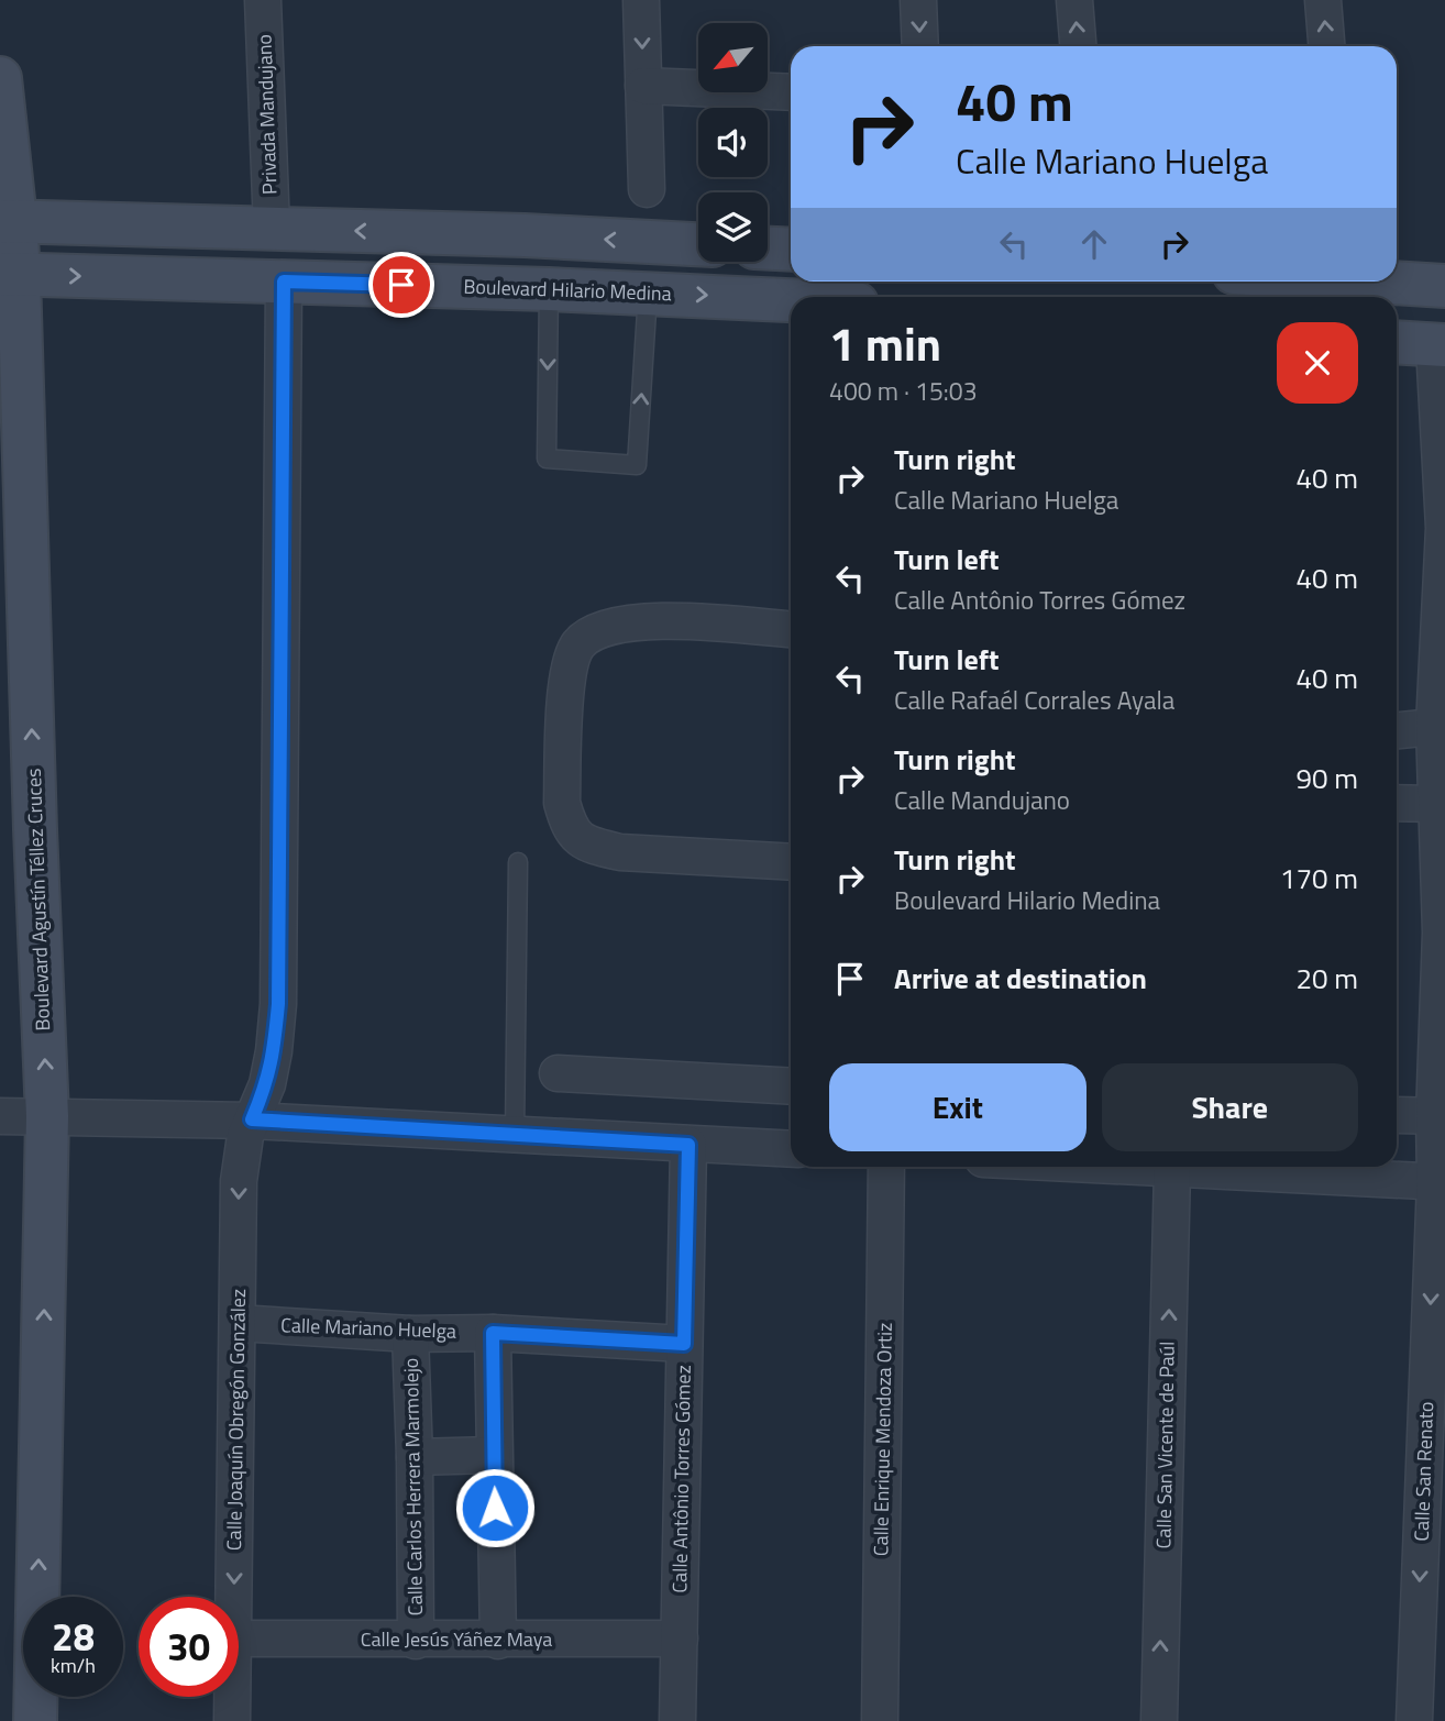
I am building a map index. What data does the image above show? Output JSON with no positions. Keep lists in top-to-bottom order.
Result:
{
  "streets": {
    "main road": ["Boulevard Hilario Medina", "Boulevard Agustín Téllez Cruces"],
    "street": [
      "Privada Mandujano",
      "Calle Mariano Huelga",
      "Calle Joaquín Obregón González",
      "Calle Enrique Mendoza Ortiz",
      "Calle San Vicente de Paúl",
      "Calle San Renato",
      "Calle Antônio Torres Gómez",
      "Calle Carlos Herrera Marmolejo",
      "Calle Jesús Yáñez Maya"
    ]
  },
  "crossings": [
    ["Boulevard Hilario Medina", "Boulevard Agustín Téllez Cruces"],
    ["Boulevard Hilario Medina", "Calle Joaquín Obregón González"],
    ["Calle Mariano Huelga", "Calle Joaquín Obregón González"],
    ["Calle Mariano Huelga", "Calle Antônio Torres Gómez"],
    ["Calle Mariano Huelga", "Calle Carlos Herrera Marmolejo"],
    ["Calle Antônio Torres Gómez", "Calle Jesús Yáñez Maya"],
    ["Calle Carlos Herrera Marmolejo", "Calle Jesús Yáñez Maya"]
  ],
  "one_way": ["Boulevard Agustín Téllez Cruces", "Calle San Vicente de Paúl", "Calle San Renato"],
  "north": "bottom left",
  "page": {
    "turn": ["40 m", "Calle Mariano Huelga"],
    "heading": ["1 min", "400 m · 15:03"],
    "list": [
      {
        "name": "Turn right",
        "note": "Calle Mariano Huelga",
        "value": "40 m"
      },
      {
        "name": "Turn left",
        "note": "Calle Antônio Torres Gómez",
        "value": "40 m"
      },
      {
        "name": "Turn left",
        "note": "Calle Rafaél Corrales Ayala",
        "value": "40 m"
      },
      {
        "name": "Turn right",
        "note": "Calle Mandujano",
        "value": "90 m"
      },
      {
        "name": "Turn right",
        "note": "Boulevard Hilario Medina",
        "value": "170 m"
      },
      {
        "name": "Arrive at destination",
        "value": "20 m"
      }
    ],
    "buttons": ["Exit", "Share"],
    "speed": "28 km/h",
    "limit": "30"
  }
}
